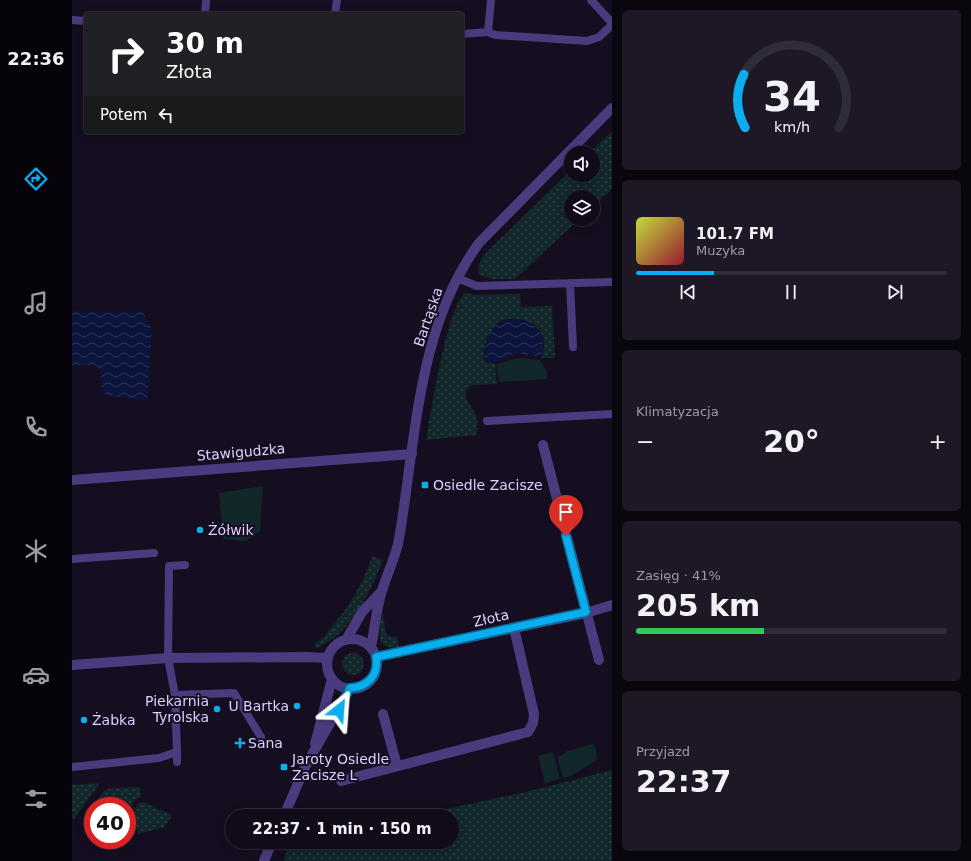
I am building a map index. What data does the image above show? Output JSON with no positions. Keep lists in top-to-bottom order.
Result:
{
  "streets": {
    "street": ["Bartąska", "Stawigudzka", "Złota"]
  },
  "crossings": [
    ["Bartąska", "Stawigudzka"],
    ["Bartąska", "Złota"]
  ],
  "places": {
    "transit": ["Osiedle Zacisze", "Jaroty Osiedle Zacisze L"],
    "other": [
      "Żółwik",
      "U Bartka",
      "Piekarnia Tyrolska",
      "Żabka"
    ],
    "health": ["Sana"]
  },
  "page": {
    "tabs": "22:36",
    "turn": ["30 m", "Złota"],
    "then": "Potem",
    "song": ["101.7 FM", "Muzyka"],
    "tile": [
      "Klimatyzacja",
      ["Zasięg · 41%", "205 km"],
      ["Przyjazd", "22:37"]
    ],
    "heat": ["−", "20°", "+"],
    "limit": "40",
    "trip": "22:37 · 1 min · 150 m",
    "gauge": ["34", "km/h"]
  }
}
